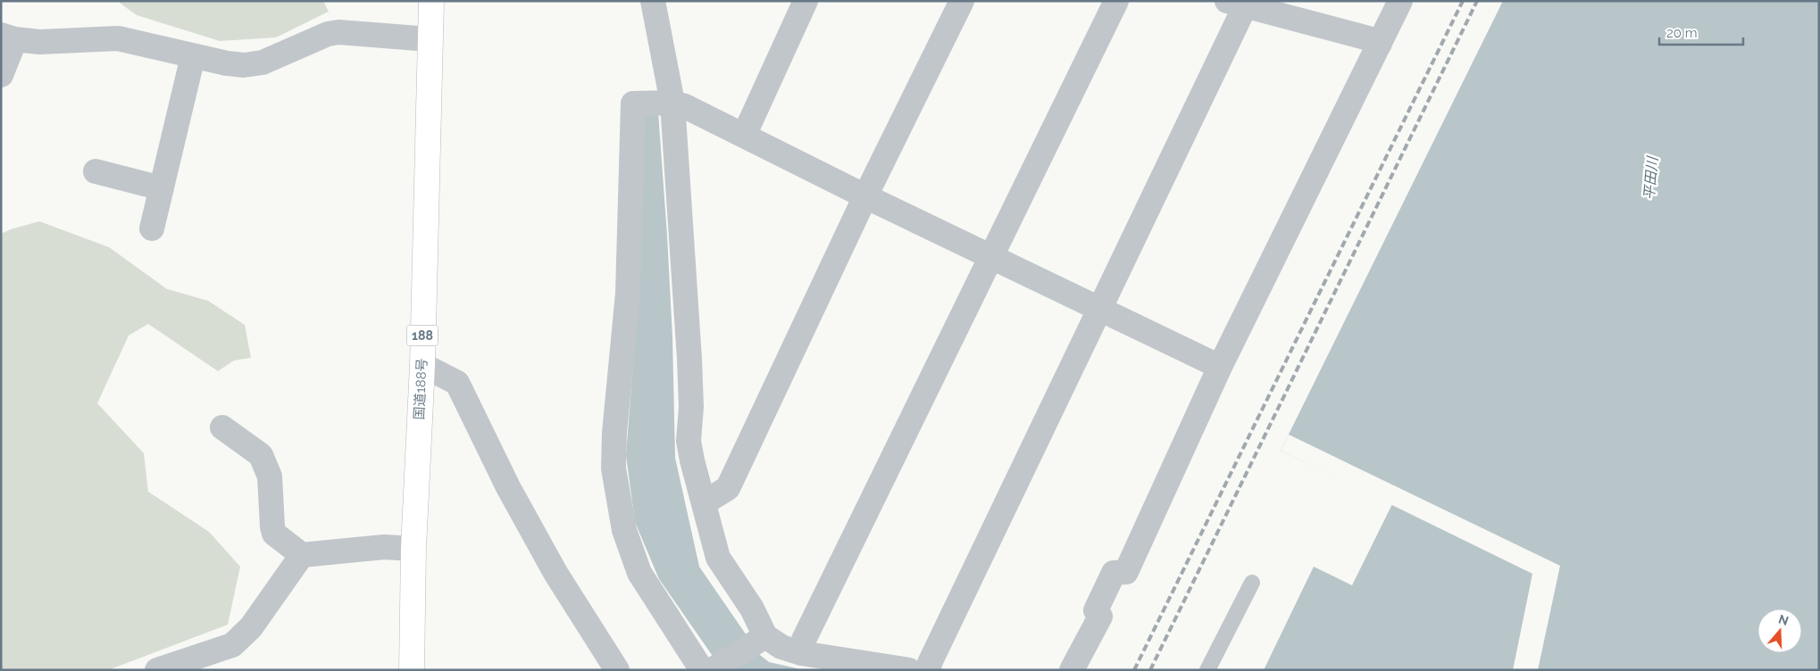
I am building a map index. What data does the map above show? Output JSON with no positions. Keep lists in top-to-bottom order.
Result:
{
  "streets": {
    "highway": ["188", "国道188号"]
  },
  "water": ["平田川"],
  "scale_bar": "20 m",
  "north": "top"
}
